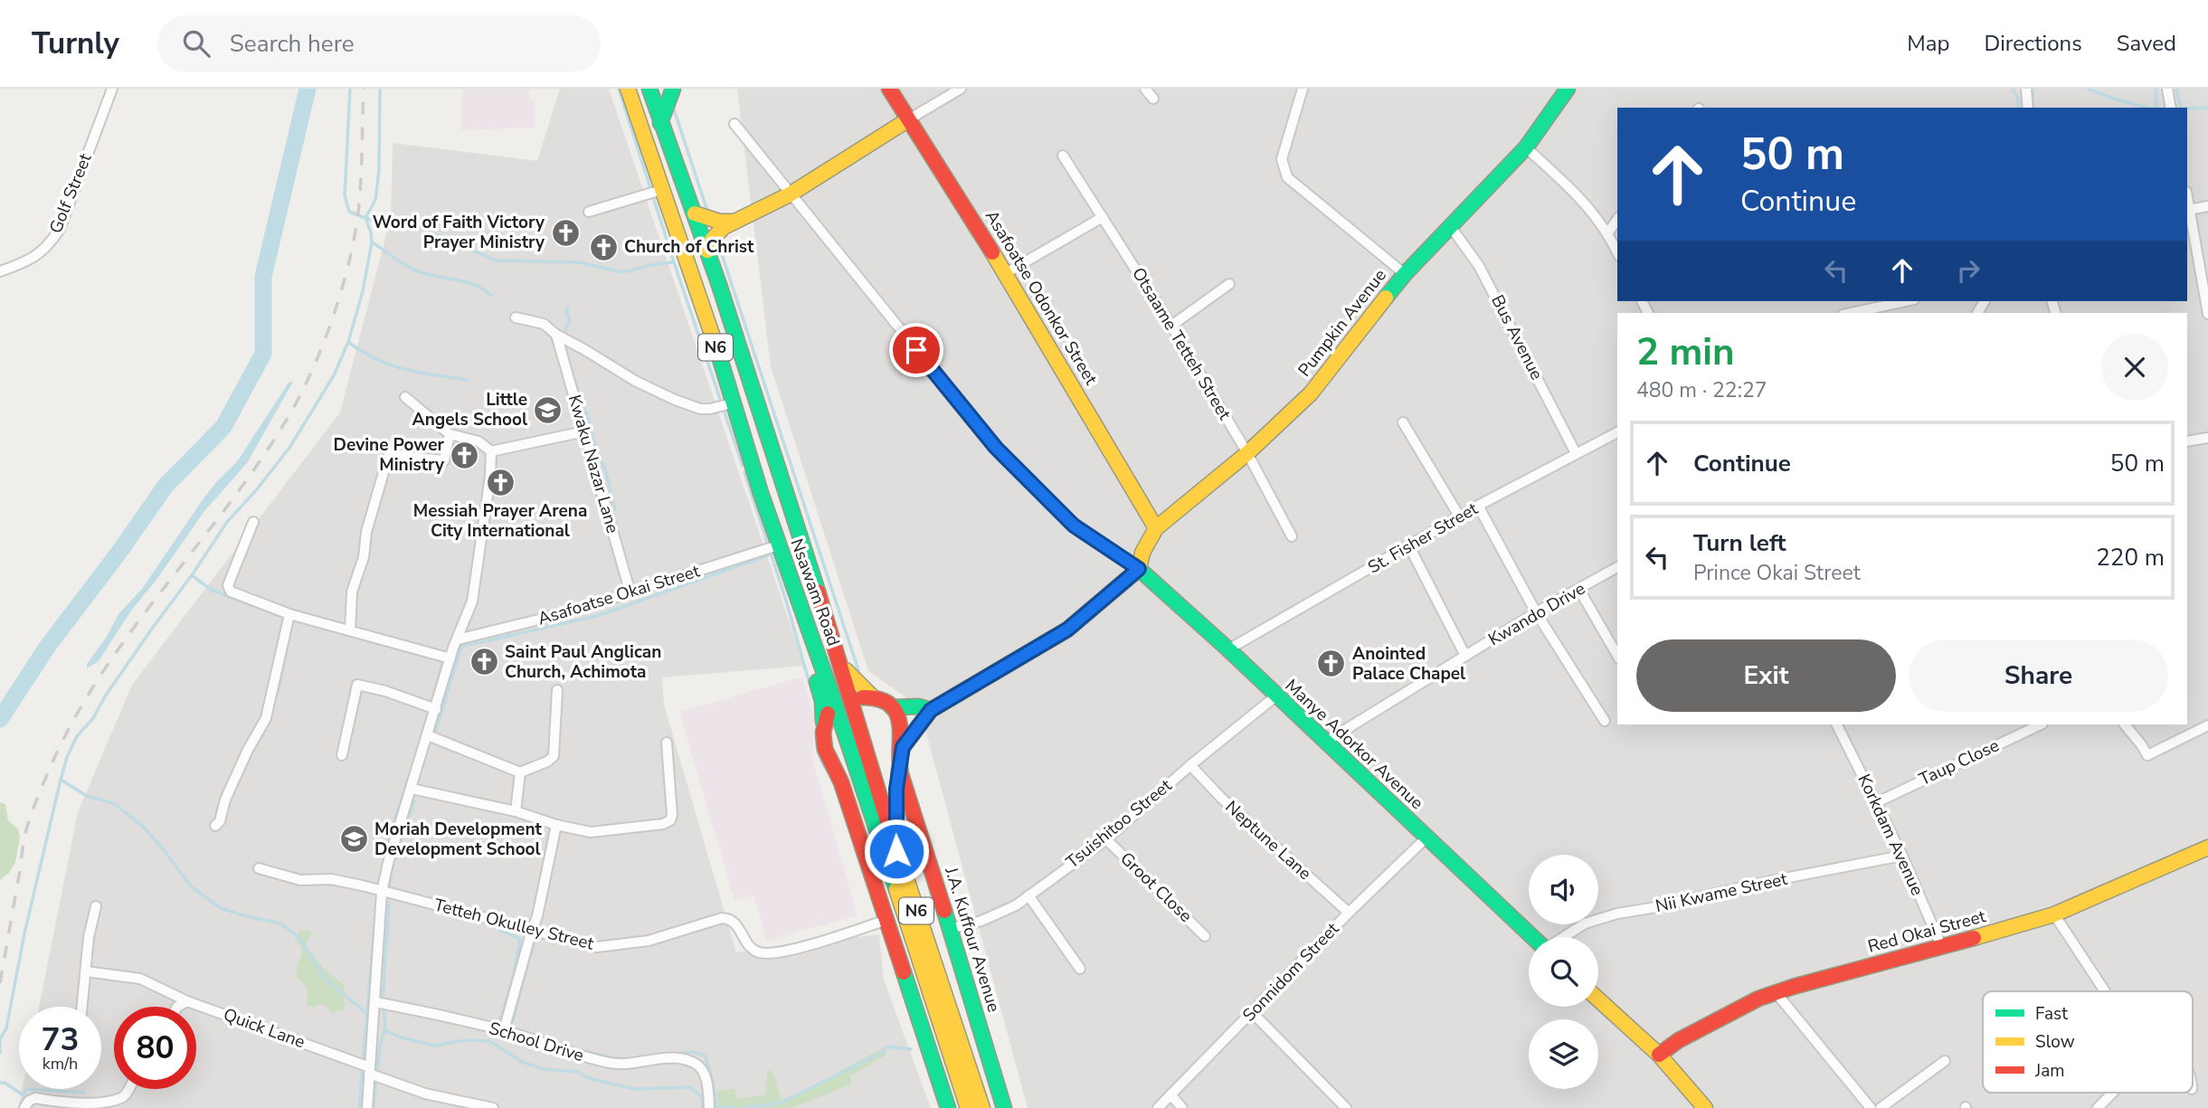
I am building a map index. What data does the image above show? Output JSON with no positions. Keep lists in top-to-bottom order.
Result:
{
  "streets": {
    "main road": [
      "Asafoatse Odonkor Street",
      "Pumpkin Avenue",
      "N6",
      "Nsawam Road",
      "Manye Adorkor Avenue",
      "Red Okai Street",
      "J.A. Kuffour Avenue"
    ],
    "street": [
      "Golf Street",
      "Bus Avenue",
      "Otsaame Tetteh Street",
      "Kwaku Nazar Lane",
      "St. Fisher Street",
      "Asafoatse Okai Street",
      "Kwando Drive",
      "Taup Close",
      "Tsuishitoo Street",
      "Korkdam Avenue",
      "Neptune Lane",
      "Groot Close",
      "Nii Kwame Street",
      "Tetteh Okulley Street",
      "Sonnidom Street",
      "Quick Lane",
      "School Drive"
    ]
  },
  "crossings": [
    ["Asafoatse Odonkor Street", "Pumpkin Avenue"],
    ["Pumpkin Avenue", "Bus Avenue"],
    ["Pumpkin Avenue", "Otsaame Tetteh Street"],
    ["Pumpkin Avenue", "Manye Adorkor Avenue"],
    ["Bus Avenue", "St. Fisher Street"],
    ["Kwaku Nazar Lane", "Asafoatse Okai Street"],
    ["St. Fisher Street", "Manye Adorkor Avenue"],
    ["Nsawam Road", "Asafoatse Okai Street"],
    ["Kwando Drive", "Manye Adorkor Avenue"],
    ["Manye Adorkor Avenue", "Tsuishitoo Street"],
    ["Manye Adorkor Avenue", "Sonnidom Street"],
    ["Taup Close", "Korkdam Avenue"],
    ["Tsuishitoo Street", "Neptune Lane"],
    ["Tsuishitoo Street", "Groot Close"],
    ["Tsuishitoo Street", "J.A. Kuffour Avenue"],
    ["Korkdam Avenue", "Nii Kwame Street"],
    ["Korkdam Avenue", "Red Okai Street"],
    ["Neptune Lane", "Sonnidom Street"]
  ],
  "places": {
    "church": [
      "Word of Faith Victory Prayer Ministry",
      "Church of Christ",
      "Devine Power Ministry",
      "Messiah Prayer Arena City International",
      "Saint Paul Anglican Church, Achimota",
      "Anointed Palace Chapel"
    ],
    "school or university": ["Little Angels School", "Moriah Development Development School"]
  },
  "legend": ["Fast", "Slow", "Jam"],
  "page": {
    "header": "Turnly",
    "search": "Search here",
    "nav": ["Map", "Directions", "Saved"],
    "turn": ["50 m", "Continue"],
    "heading": ["2 min", "480 m · 22:27"],
    "list": [
      {
        "name": "Continue",
        "value": "50 m"
      },
      {
        "name": "Turn left",
        "note": "Prince Okai Street",
        "value": "220 m"
      }
    ],
    "buttons": ["Exit", "Share"],
    "speed": "73 km/h",
    "limit": "80"
  }
}
